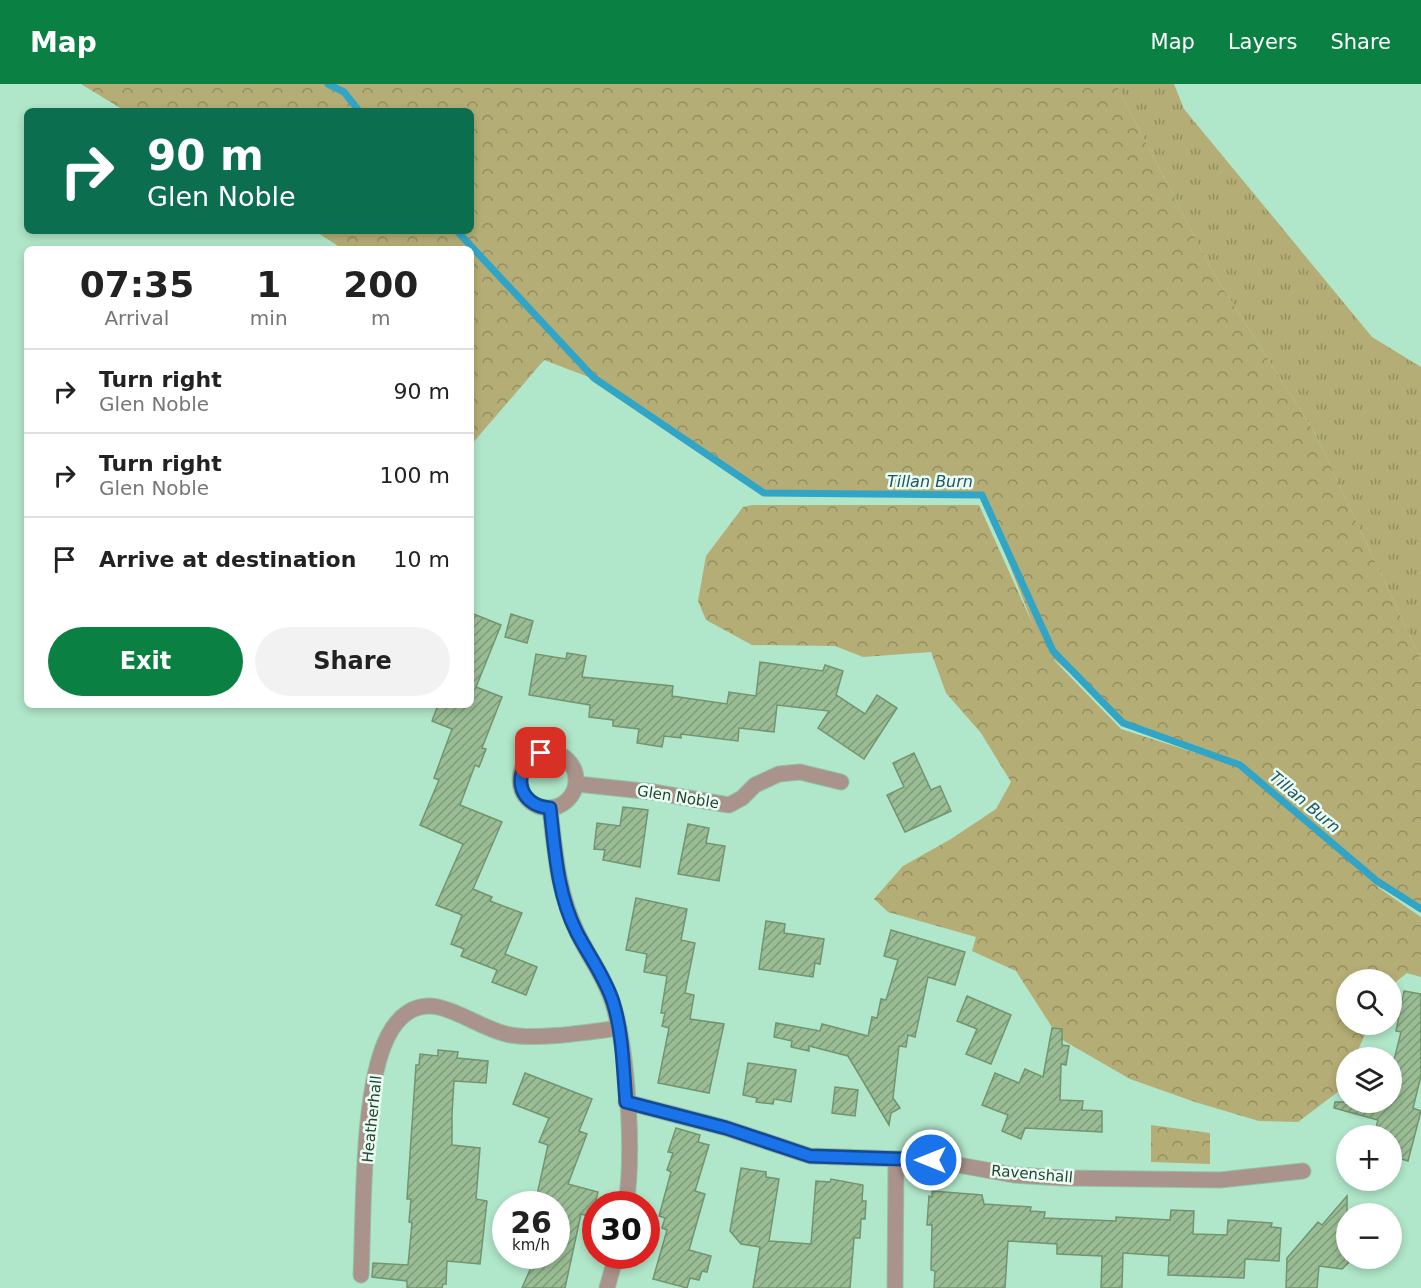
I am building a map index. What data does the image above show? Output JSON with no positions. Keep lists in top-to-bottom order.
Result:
{
  "streets": {
    "street": ["Glen Noble", "Heatherhall", "Ravenshall"]
  },
  "water": ["Tillan Burn"],
  "page": {
    "header": "Map",
    "nav": ["Map", "Layers", "Share"],
    "turn": ["90 m", "Glen Noble"],
    "eta": [
      "07:35",
      "Arrival",
      "1",
      "min",
      "200",
      "m"
    ],
    "list": [
      {
        "name": "Turn right",
        "note": "Glen Noble",
        "value": "90 m"
      },
      {
        "name": "Turn right",
        "note": "Glen Noble",
        "value": "100 m"
      },
      {
        "name": "Arrive at destination",
        "value": "10 m"
      }
    ],
    "buttons": ["Exit", "Share"],
    "map_buttons": ["+", "−"],
    "speed": "26 km/h",
    "limit": "30"
  }
}
